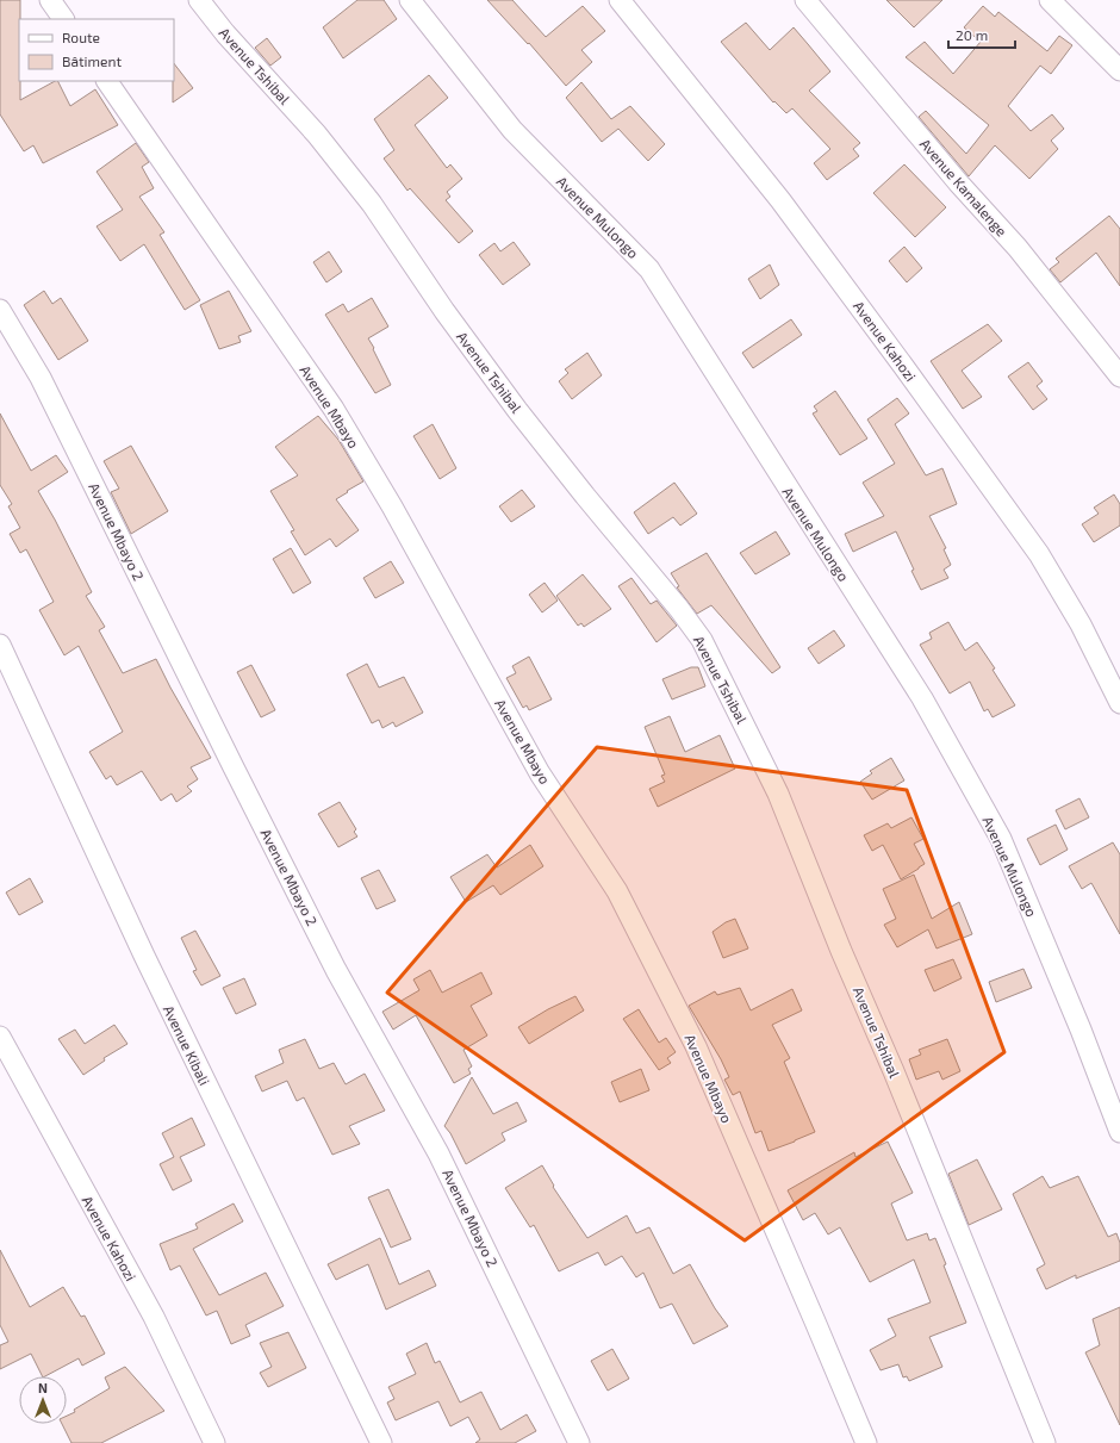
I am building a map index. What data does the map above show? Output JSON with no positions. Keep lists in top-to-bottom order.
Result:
{
  "streets": {
    "street": [
      "Avenue Tshibal",
      "Avenue Kamalenge",
      "Avenue Mulongo",
      "Avenue Kahozi",
      "Avenue Mbayo",
      "Avenue Mbayo 2",
      "Avenue Kibali"
    ]
  },
  "legend": ["Route", "Bâtiment"],
  "scale_bar": "20 m",
  "north": "top"
}
